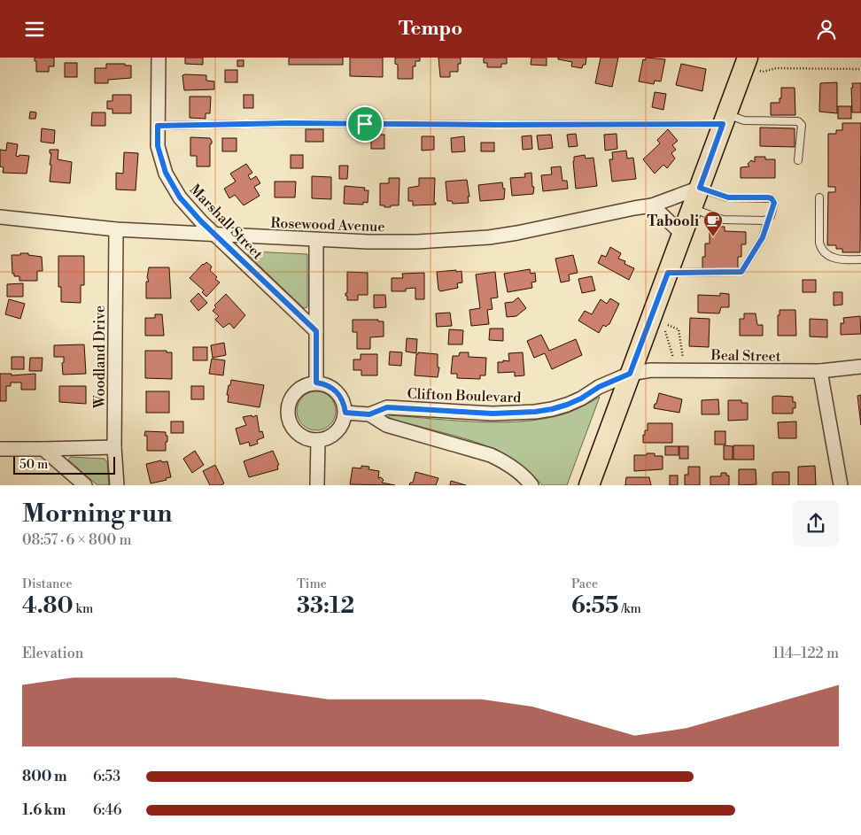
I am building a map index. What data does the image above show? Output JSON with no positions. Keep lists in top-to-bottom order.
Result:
{
  "streets": {
    "street": [
      "Marshall Street",
      "Rosewood Avenue",
      "Beal Street",
      "Woodland Drive",
      "Clifton Boulevard"
    ]
  },
  "crossings": [
    ["Marshall Street", "Rosewood Avenue"],
    ["Rosewood Avenue", "Woodland Drive"],
    ["Beal Street", "Clifton Boulevard"]
  ],
  "places": {
    "cafe": ["Tabooli"]
  },
  "scale_bar": "50 m",
  "page": {
    "header": "Tempo",
    "scale": "50 m",
    "heading": ["Morning run", "08:57 · 6 × 800 m"],
    "stats": [
      ["Distance", "4.80 km"],
      ["Time", "33:12"],
      ["Pace", "6:55 /km"]
    ],
    "chart": ["Elevation", "114–122 m"],
    "list": [
      {
        "name": "800 m",
        "note": "6:53"
      },
      {
        "name": "1.6 km",
        "note": "6:46"
      }
    ]
  }
}
